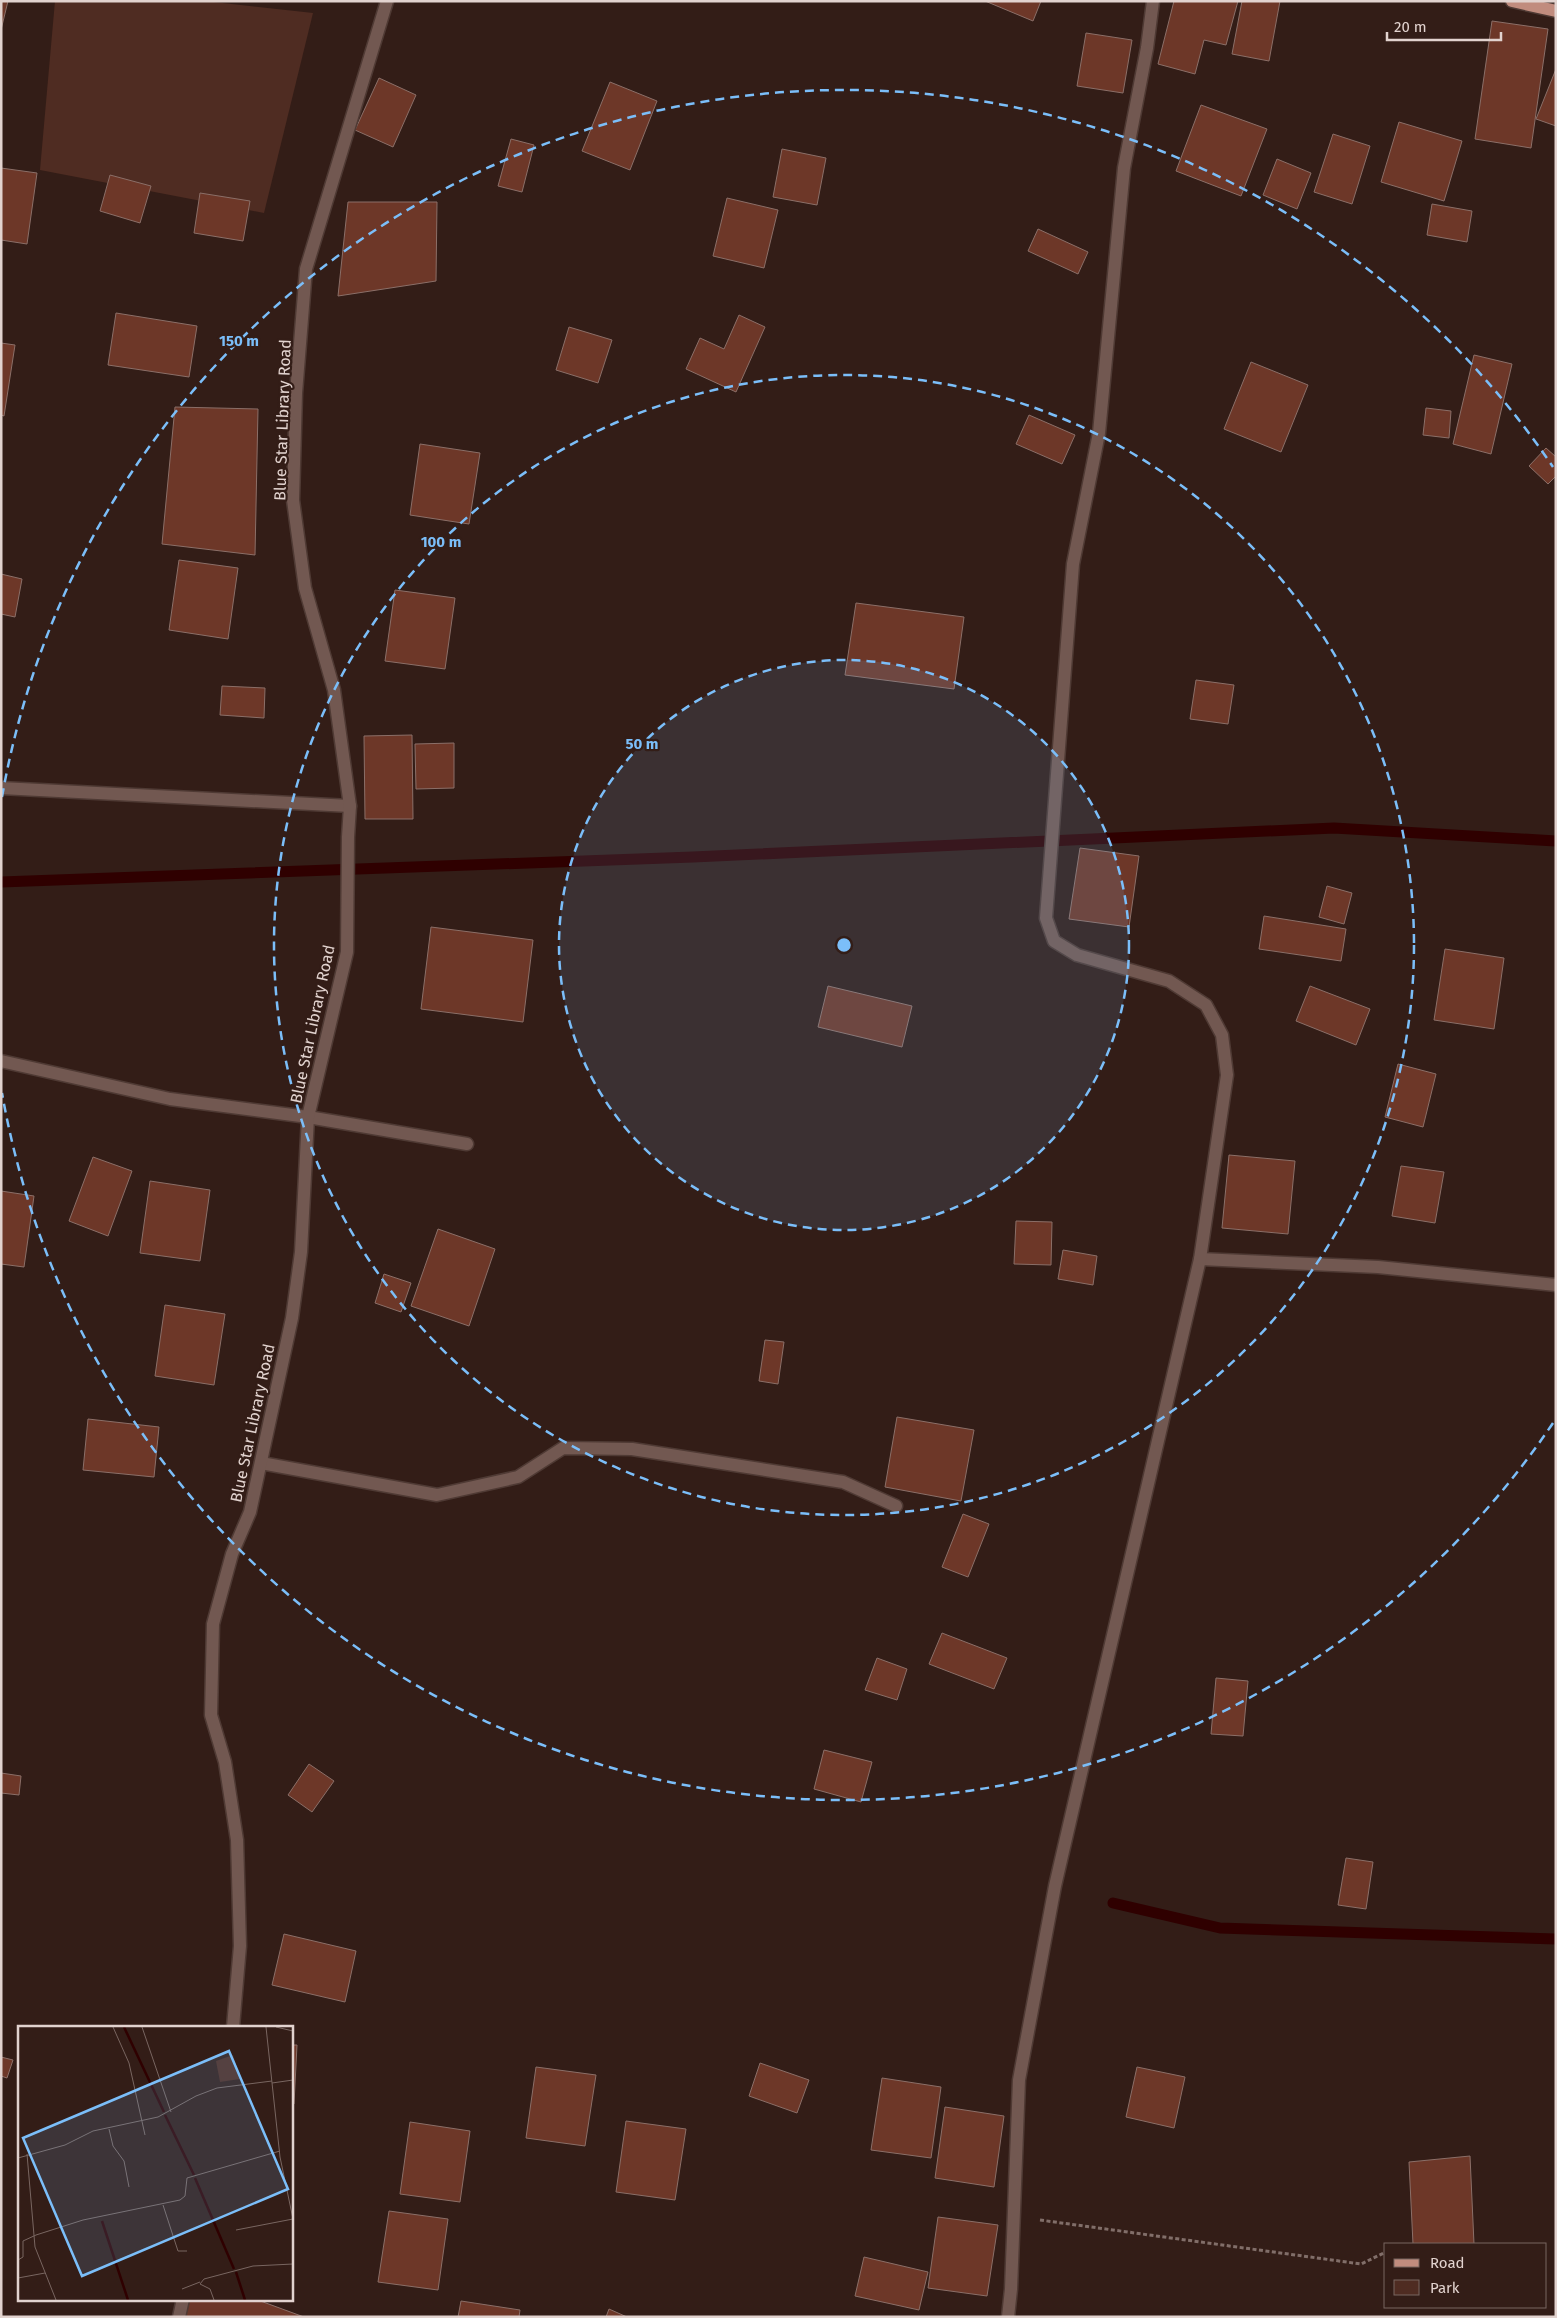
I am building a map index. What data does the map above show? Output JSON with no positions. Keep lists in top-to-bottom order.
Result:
{
  "streets": {
    "street": ["Blue Star Library Road"]
  },
  "legend": ["Road", "Park"],
  "scale_bar": "20 m",
  "rings": ["150 m", "100 m", "50 m"]
}
